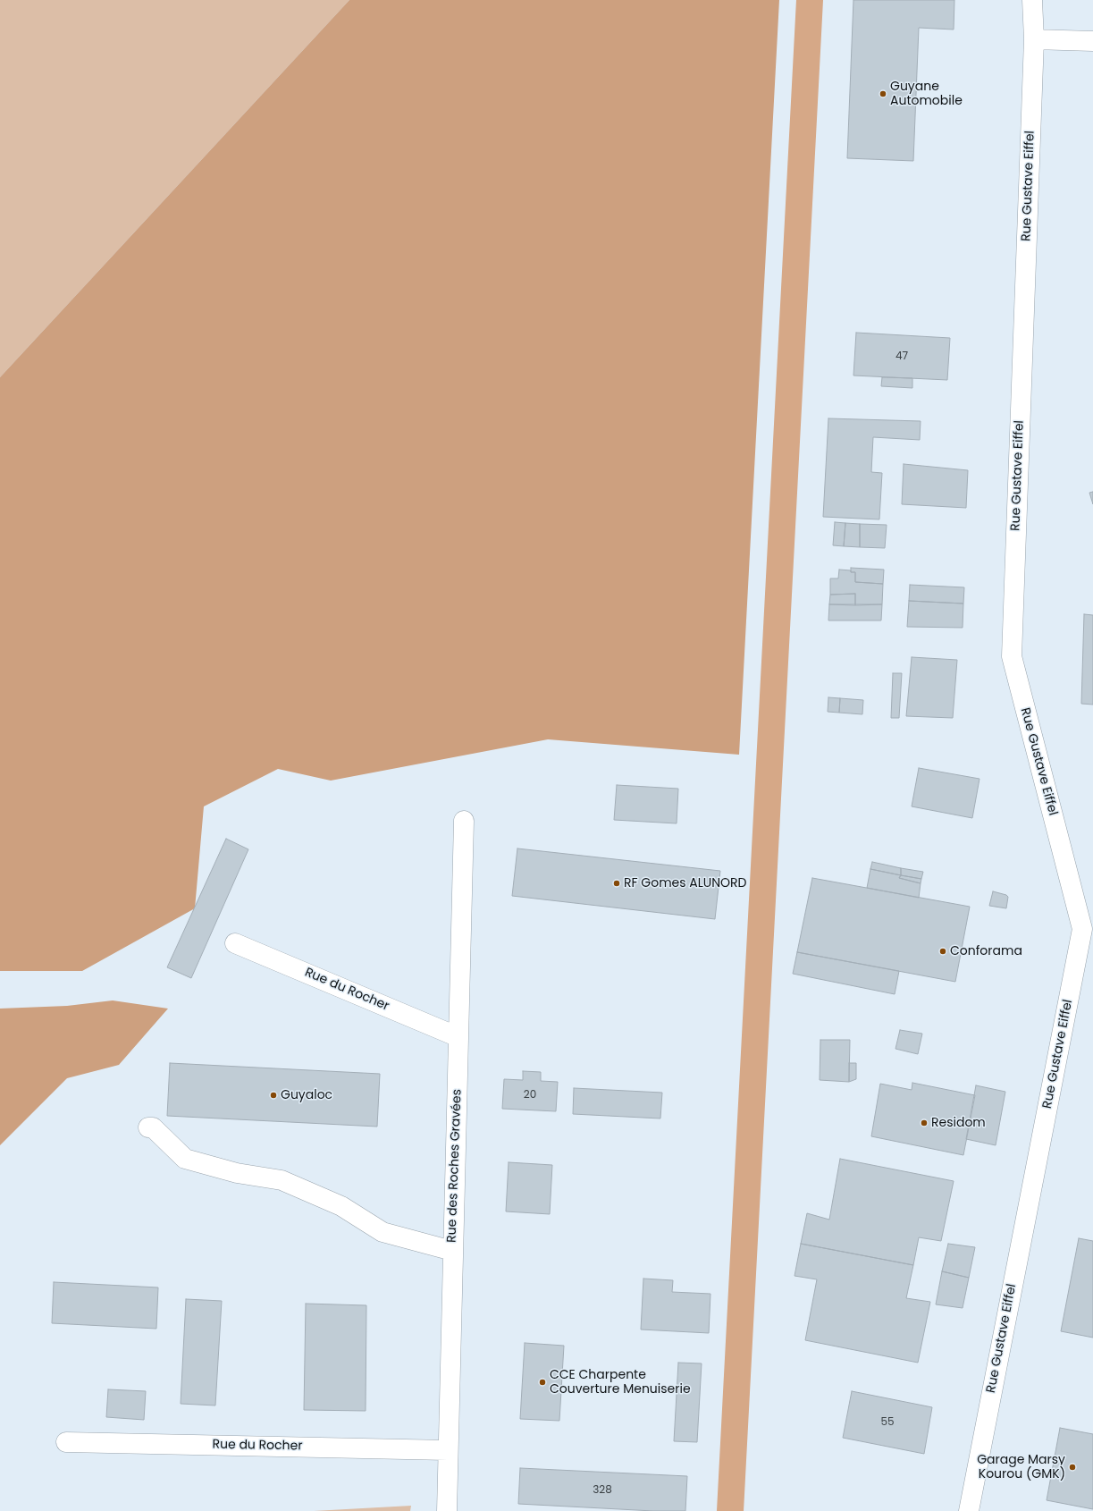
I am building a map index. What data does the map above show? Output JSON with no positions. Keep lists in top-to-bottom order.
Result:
{
  "streets": {
    "street": ["Rue Gustave Eiffel", "Rue du Rocher", "Rue des Roches Gravées"]
  },
  "crossings": [
    ["Rue du Rocher", "Rue des Roches Gravées"]
  ],
  "places": [
    "Guyane Automobile",
    "RF Gomes ALUNORD",
    "Conforama",
    "Guyaloc",
    "Residom",
    "CCE Charpente Couverture Menuiserie",
    "Garage Marsy Kourou (GMK)"
  ],
  "house_numbers": [
    "47",
    "20",
    "55",
    "328"
  ]
}
